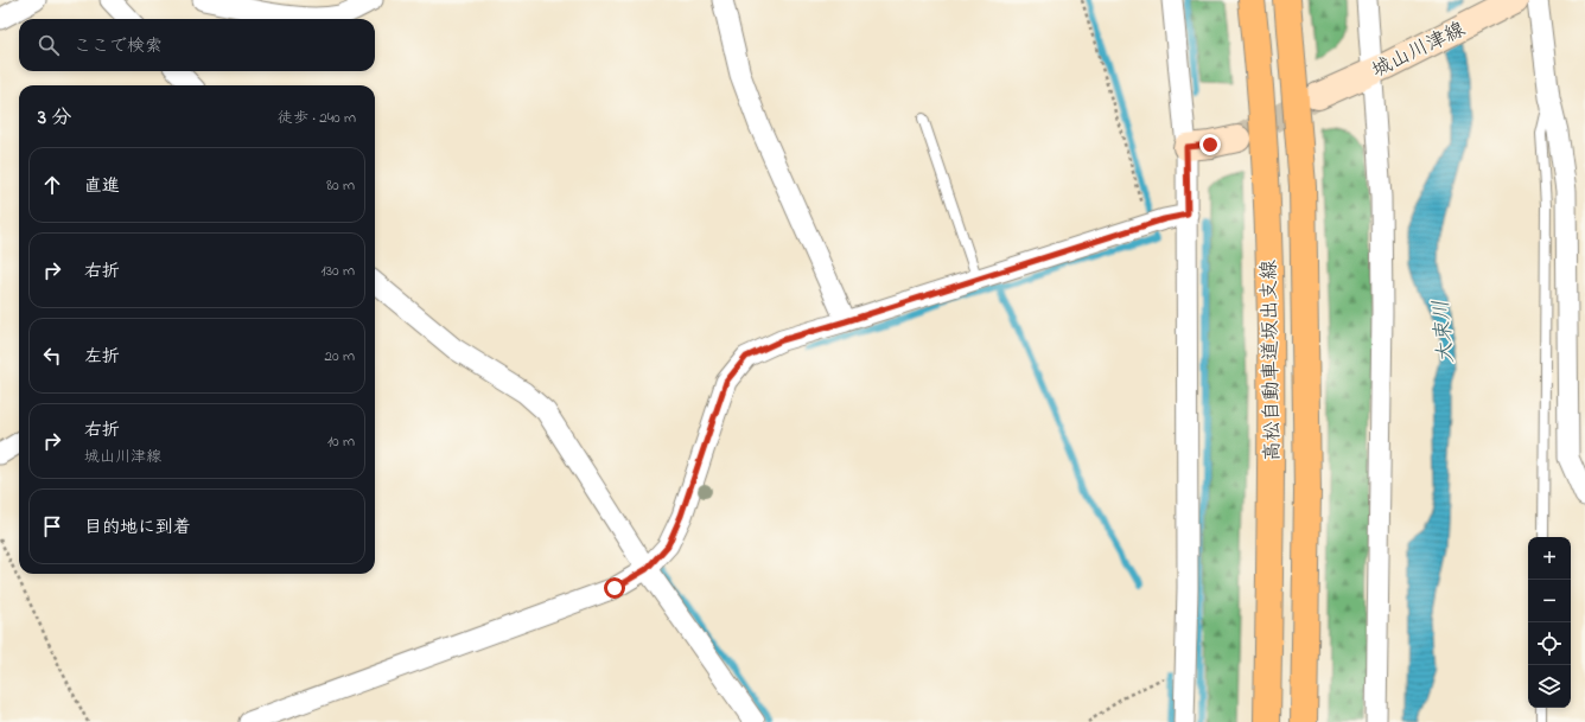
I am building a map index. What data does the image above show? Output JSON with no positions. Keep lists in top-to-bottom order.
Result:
{
  "streets": {
    "highway": ["高松自動車道坂出支線"],
    "main road": ["城山川津線"]
  },
  "water": ["大束川"],
  "page": {
    "search": "ここで検索",
    "heading": ["3 分", "徒歩 · 240 m"],
    "list": [
      ["直進", "80 m"],
      ["右折", "130 m"],
      ["左折", "20 m"],
      ["右折", "城山川津線", "10 m"],
      "目的地に到着"
    ],
    "map_buttons": ["+", "−"]
  }
}
